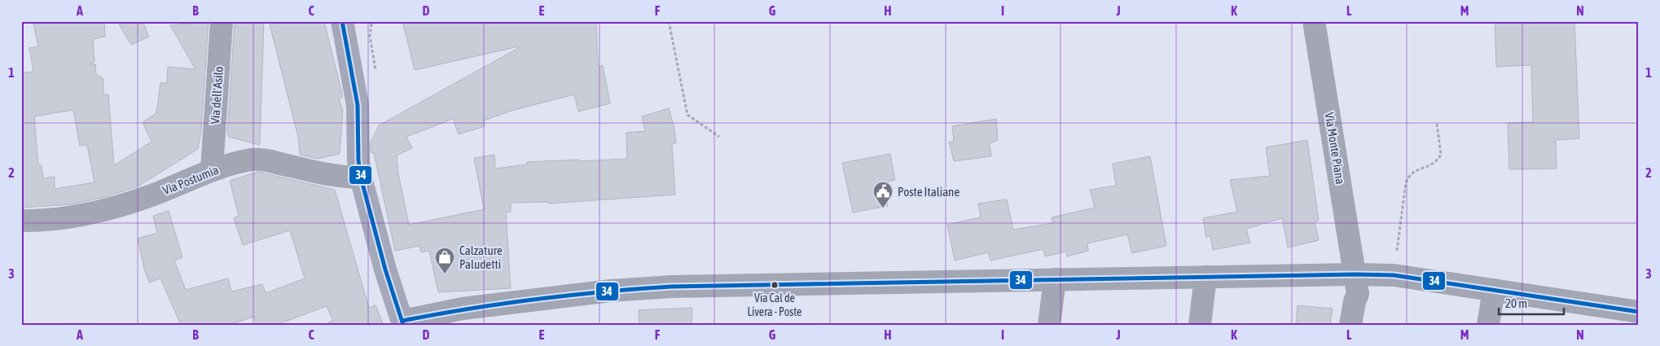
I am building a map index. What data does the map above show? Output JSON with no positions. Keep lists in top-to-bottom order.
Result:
{
  "streets": {
    "street": ["Via dell'Asilo", "Via Monte Piana", "Via Postumia"]
  },
  "crossings": [
    ["Via dell'Asilo", "Via Postumia"]
  ],
  "places": {
    "public building": ["Poste Italiane"],
    "shop": ["Calzature Paludetti"],
    "other": ["Via Cal de Livera - Poste"]
  },
  "lines": ["transit line 34"],
  "scale_bar": "20 m",
  "grid": {
    "columns": [
      "A",
      "B",
      "C",
      "D",
      "E",
      "F",
      "G",
      "H",
      "I",
      "J",
      "K",
      "L",
      "M",
      "N"
    ],
    "rows": ["1", "2", "3"]
  }
}
